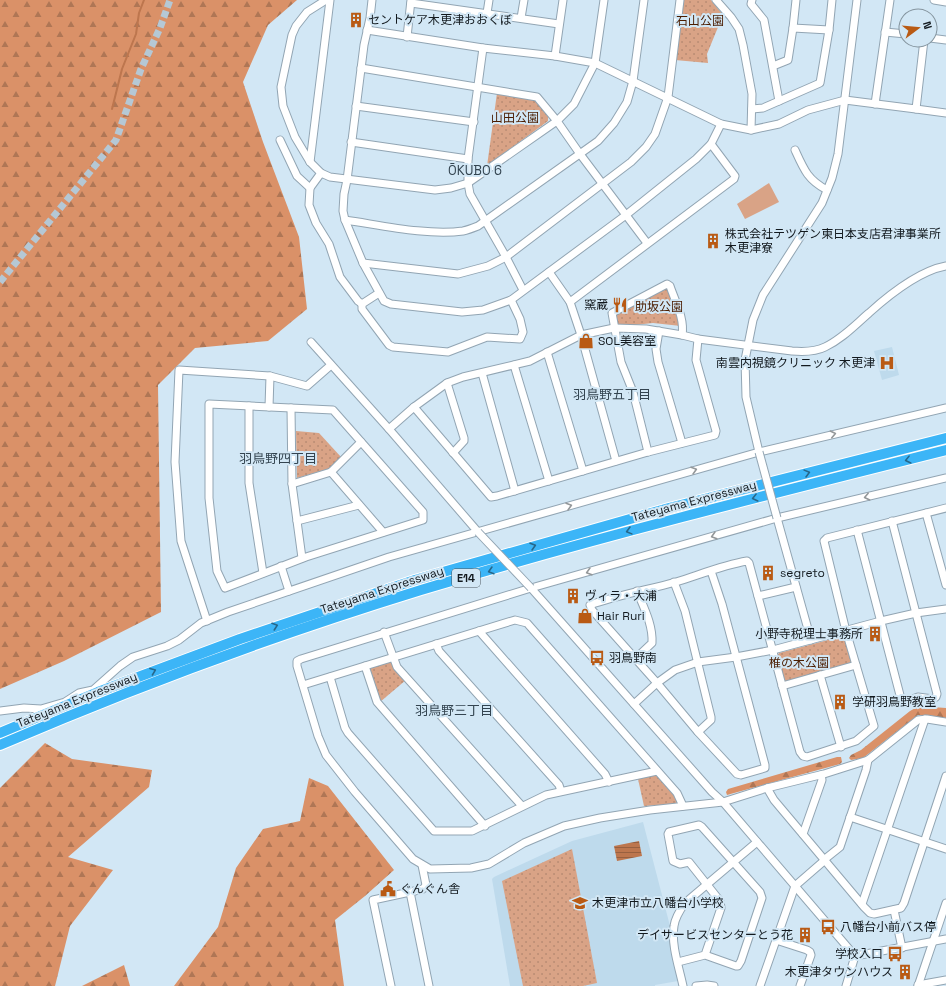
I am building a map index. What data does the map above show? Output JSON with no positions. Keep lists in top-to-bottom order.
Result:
{
  "streets": {
    "highway": ["Tateyama Expressway", "E14"]
  },
  "districts": [
    "ŌKUBO 6",
    "羽鳥野五丁目",
    "羽鳥野四丁目",
    "羽鳥野三丁目"
  ],
  "parks": [
    "石山公園",
    "山田公園",
    "助坂公園",
    "椎の木公園"
  ],
  "places": {
    "building": [
      "セントケア木更津おおくぼ",
      "株式会社テツゲン東日本支店君津事業所 木更津寮",
      "segreto",
      "ヴィラ・大浦",
      "小野寺税理士事務所",
      "学研羽鳥野教室",
      "デイサービスセンターとう花",
      "木更津タウンハウス"
    ],
    "restaurant": ["窯蔵"],
    "shop": ["SOL美容室", "Hair Ruri"],
    "hospital": ["南雲内視鏡クリニック 木更津"],
    "bus stop": ["羽鳥野南", "八幡台小前バス停", "学校入口"],
    "public building": ["ぐんぐん舎"],
    "school or university": ["木更津市立八幡台小学校"]
  },
  "north": "right"
}
